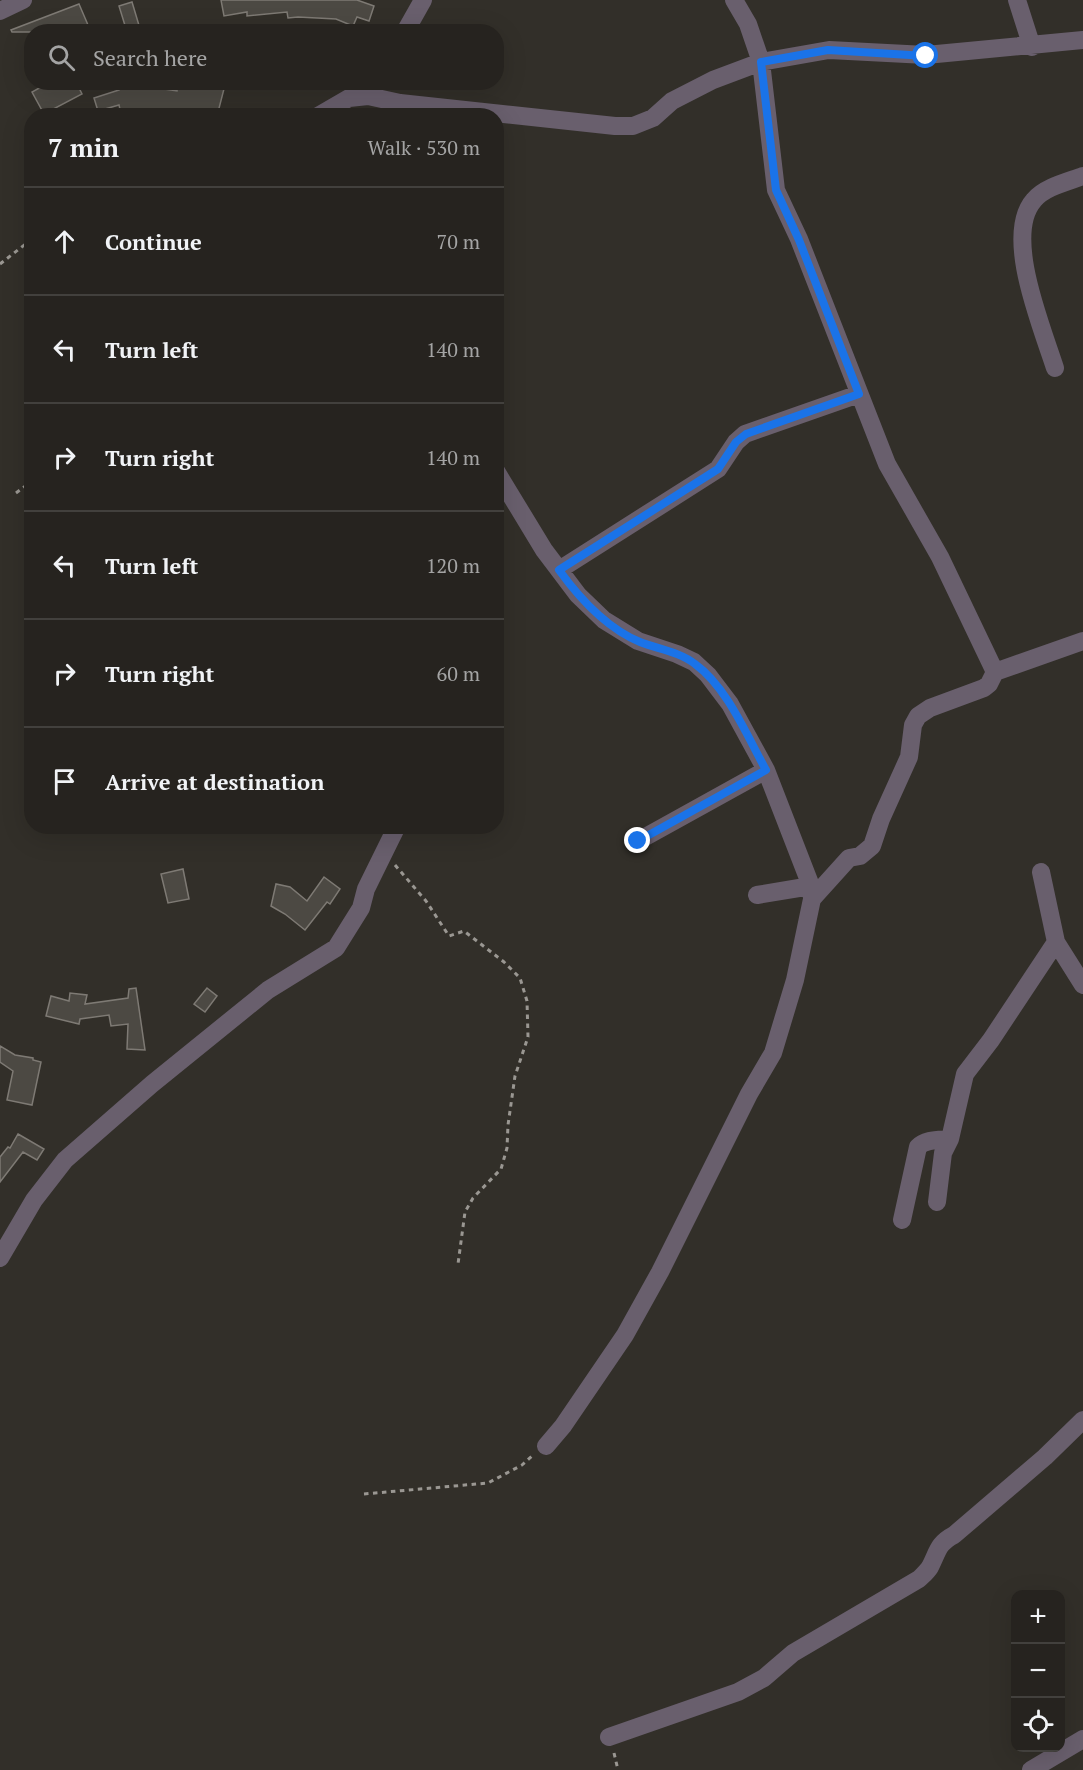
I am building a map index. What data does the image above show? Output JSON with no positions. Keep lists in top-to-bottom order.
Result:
{
  "page": {
    "search": "Search here",
    "heading": ["7 min", "Walk · 530 m"],
    "list": [
      ["Continue", "70 m"],
      ["Turn left", "140 m"],
      ["Turn right", "140 m"],
      ["Turn left", "120 m"],
      ["Turn right", "60 m"],
      "Arrive at destination"
    ],
    "map_buttons": ["+", "−"]
  }
}
